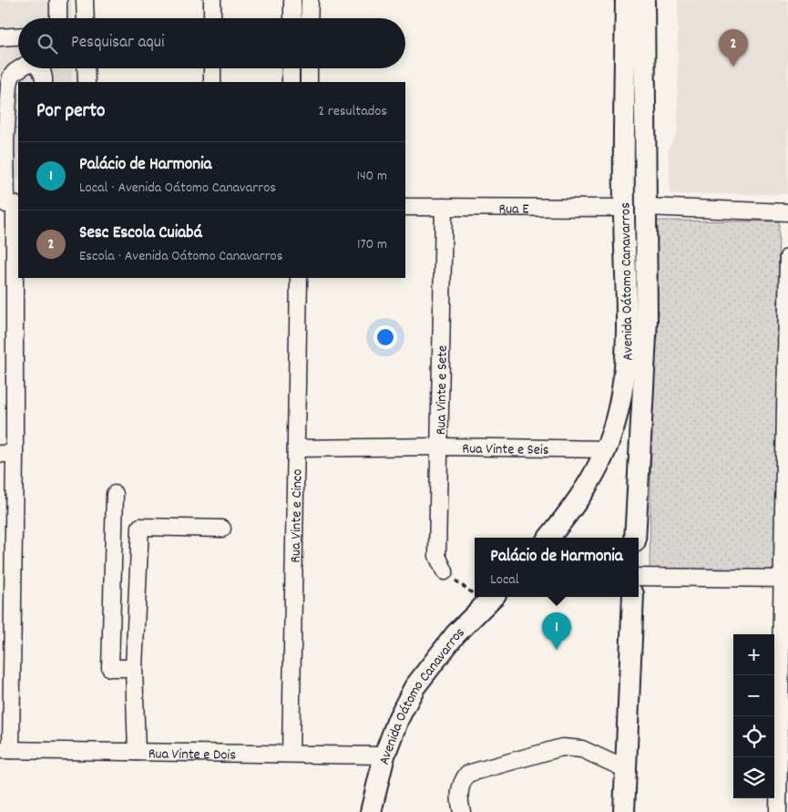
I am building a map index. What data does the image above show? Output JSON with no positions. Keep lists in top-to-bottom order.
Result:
{
  "streets": {
    "main road": ["Avenida Oátomo Canavarros"],
    "street": [
      "Rua E",
      "Rua Vinte e Sete",
      "Rua Vinte e Seis",
      "Rua Vinte e Cinco",
      "Rua Vinte e Dois"
    ]
  },
  "crossings": [
    ["Rua E", "Avenida Oátomo Canavarros"],
    ["Rua E", "Rua Vinte e Sete"],
    ["Avenida Oátomo Canavarros", "Rua Vinte e Seis"],
    ["Avenida Oátomo Canavarros", "Rua Vinte e Dois"],
    ["Rua Vinte e Sete", "Rua Vinte e Seis"],
    ["Rua Vinte e Seis", "Rua Vinte e Cinco"],
    ["Rua Vinte e Cinco", "Rua Vinte e Dois"]
  ],
  "page": {
    "search": "Pesquisar aqui",
    "pins": ["2", "1"],
    "heading": ["Por perto", "2 resultados"],
    "list": [
      {
        "mark": "1",
        "name": "Palácio de Harmonia",
        "note": "Local · Avenida Oátomo Canavarros",
        "value": "140 m"
      },
      {
        "mark": "2",
        "name": "Sesc Escola Cuiabá",
        "note": "Escola · Avenida Oátomo Canavarros",
        "value": "170 m"
      }
    ],
    "popup": ["Palácio de Harmonia", "Local"],
    "map_buttons": ["+", "−"]
  }
}
